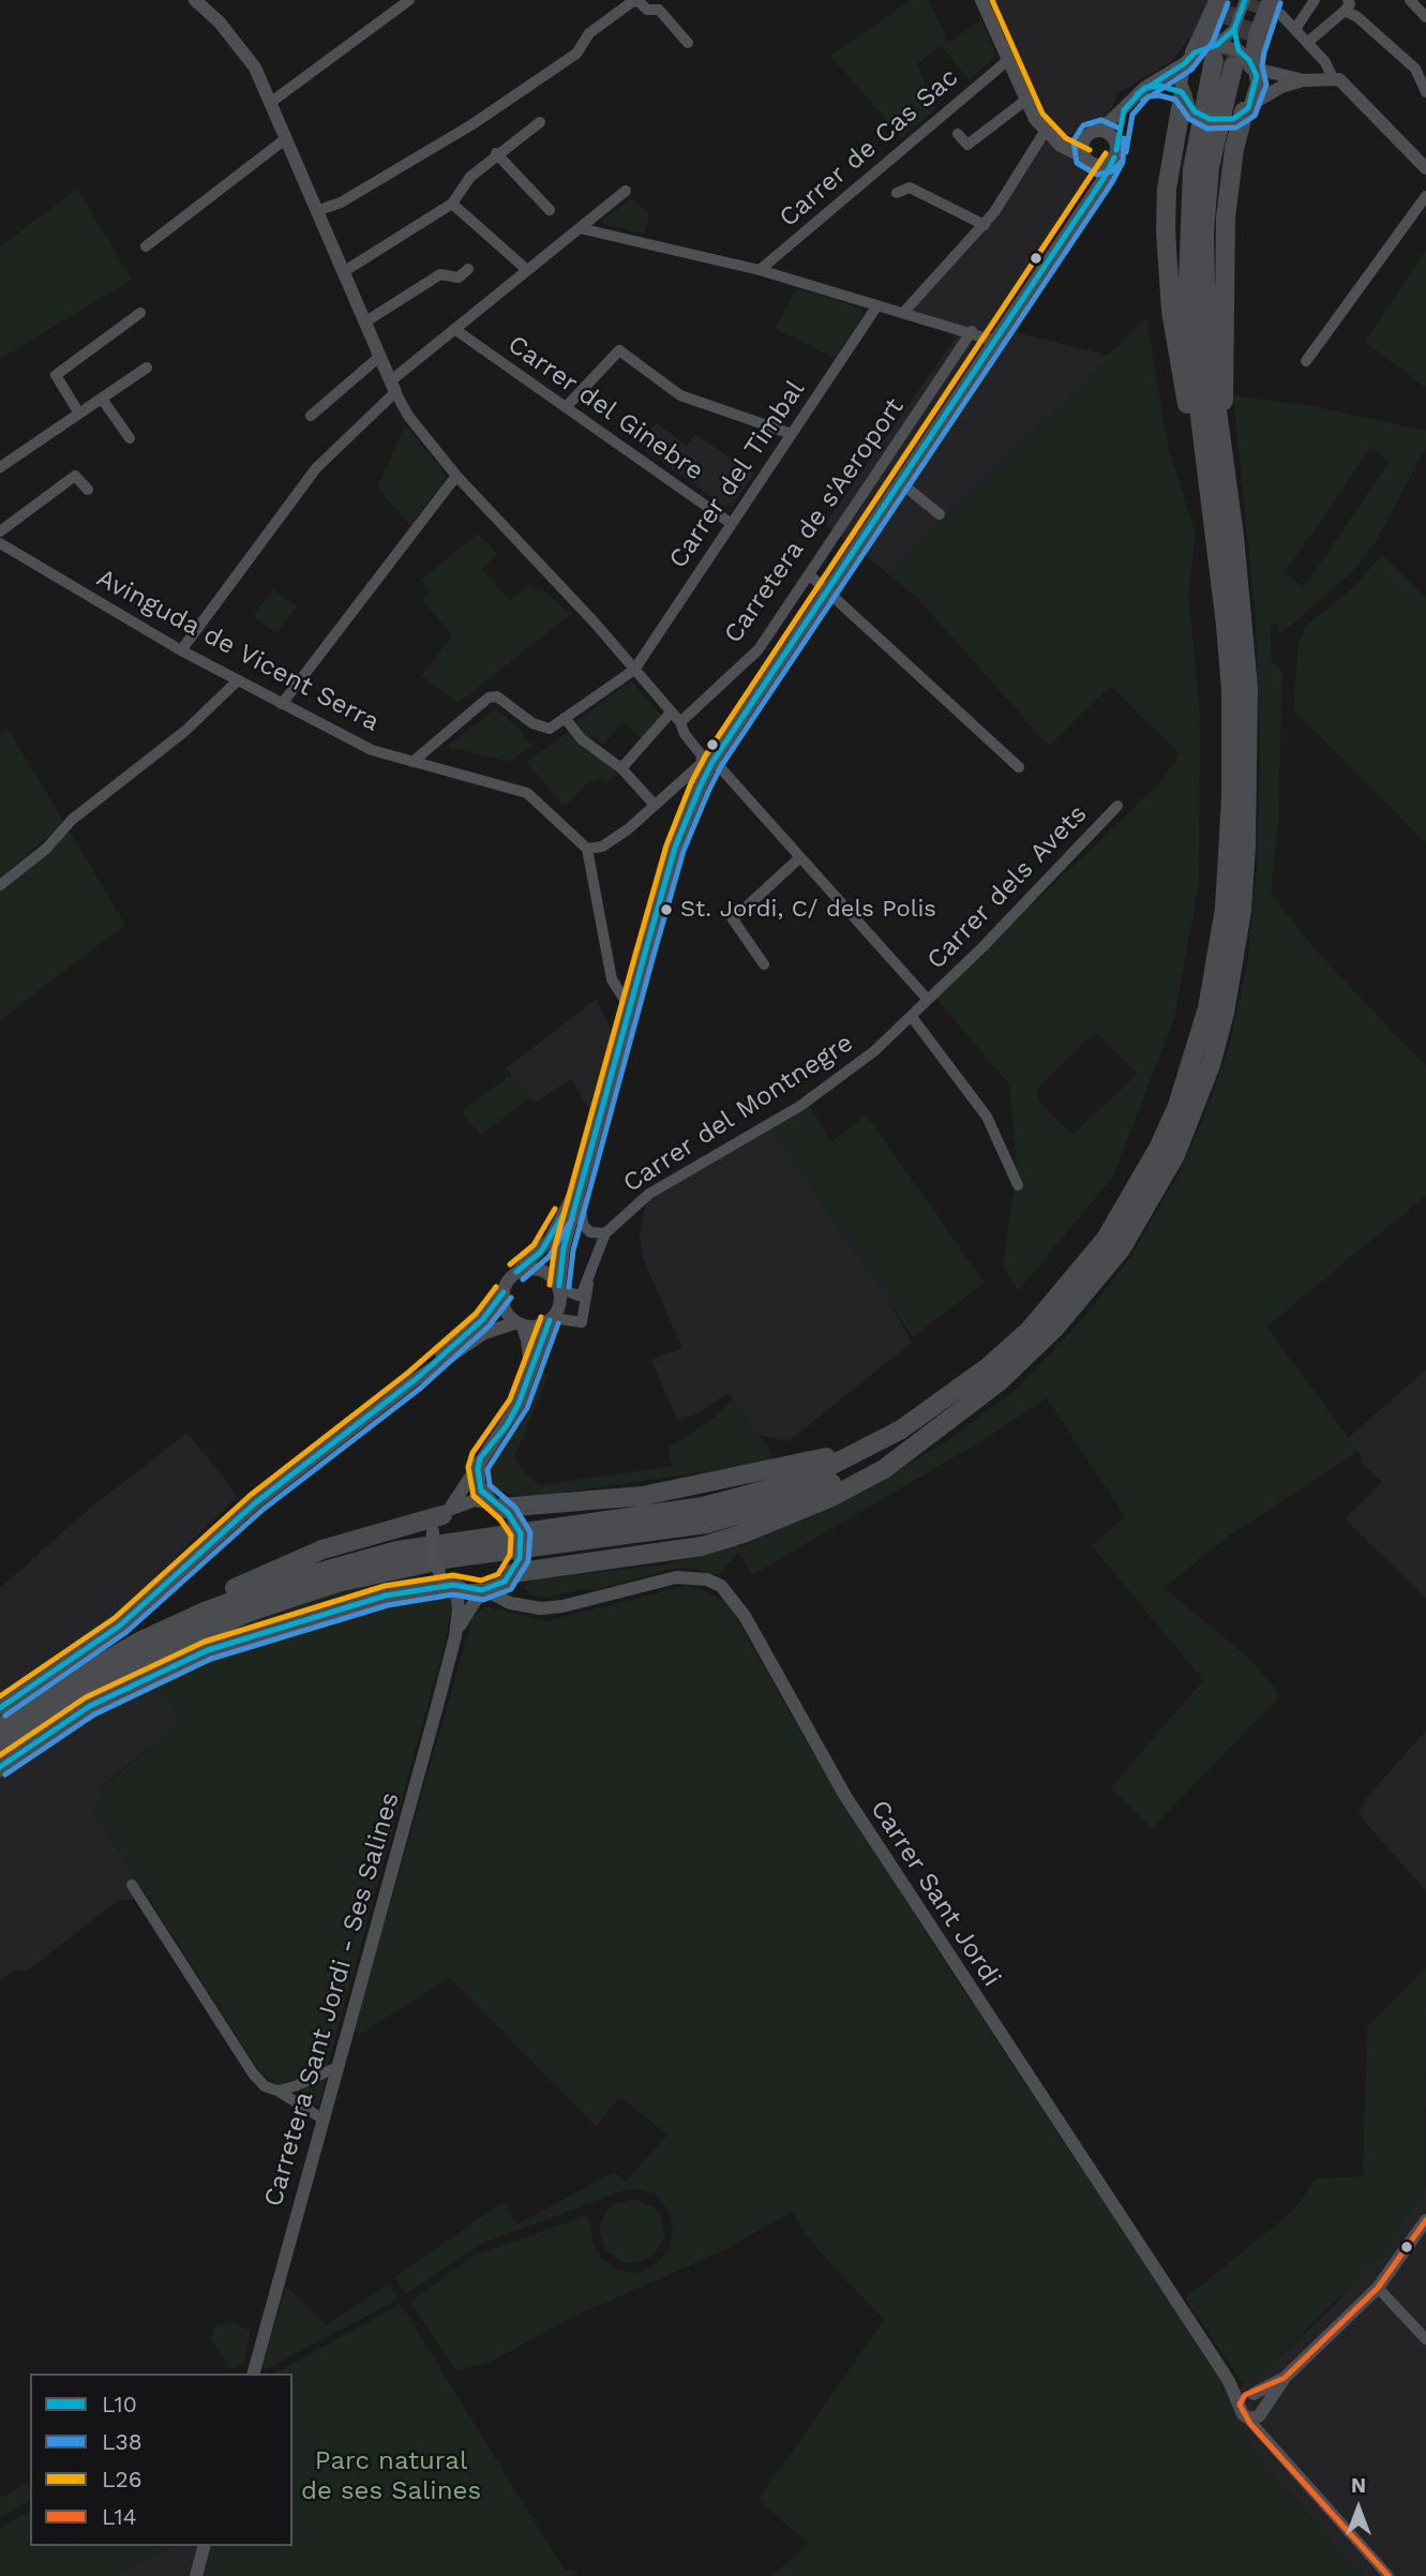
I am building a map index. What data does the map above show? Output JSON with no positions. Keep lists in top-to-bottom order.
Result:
{
  "streets": {
    "main road": ["Carretera de s'Aeroport", "Carrer Sant Jordi", "Carretera Sant Jordi - Ses Salines"],
    "street": [
      "Carrer de Cas Sac",
      "Carrer del Ginebre",
      "Carrer del Timbal",
      "Avinguda de Vicent Serra",
      "Carrer dels Avets",
      "Carrer del Montnegre"
    ]
  },
  "crossings": [
    ["Carrer del Ginebre", "Carrer del Timbal"],
    ["Carrer dels Avets", "Carrer del Montnegre"],
    ["Carrer Sant Jordi", "Carretera Sant Jordi - Ses Salines"]
  ],
  "parks": ["Parc natural de ses Salines"],
  "places": ["St. Jordi, C/ dels Polis"],
  "lines": [
    "transit line L10",
    "transit line L26",
    "transit line L38",
    "transit line L14"
  ],
  "legend": [
    "L10",
    "L38",
    "L26",
    "L14"
  ],
  "north": "top"
}
